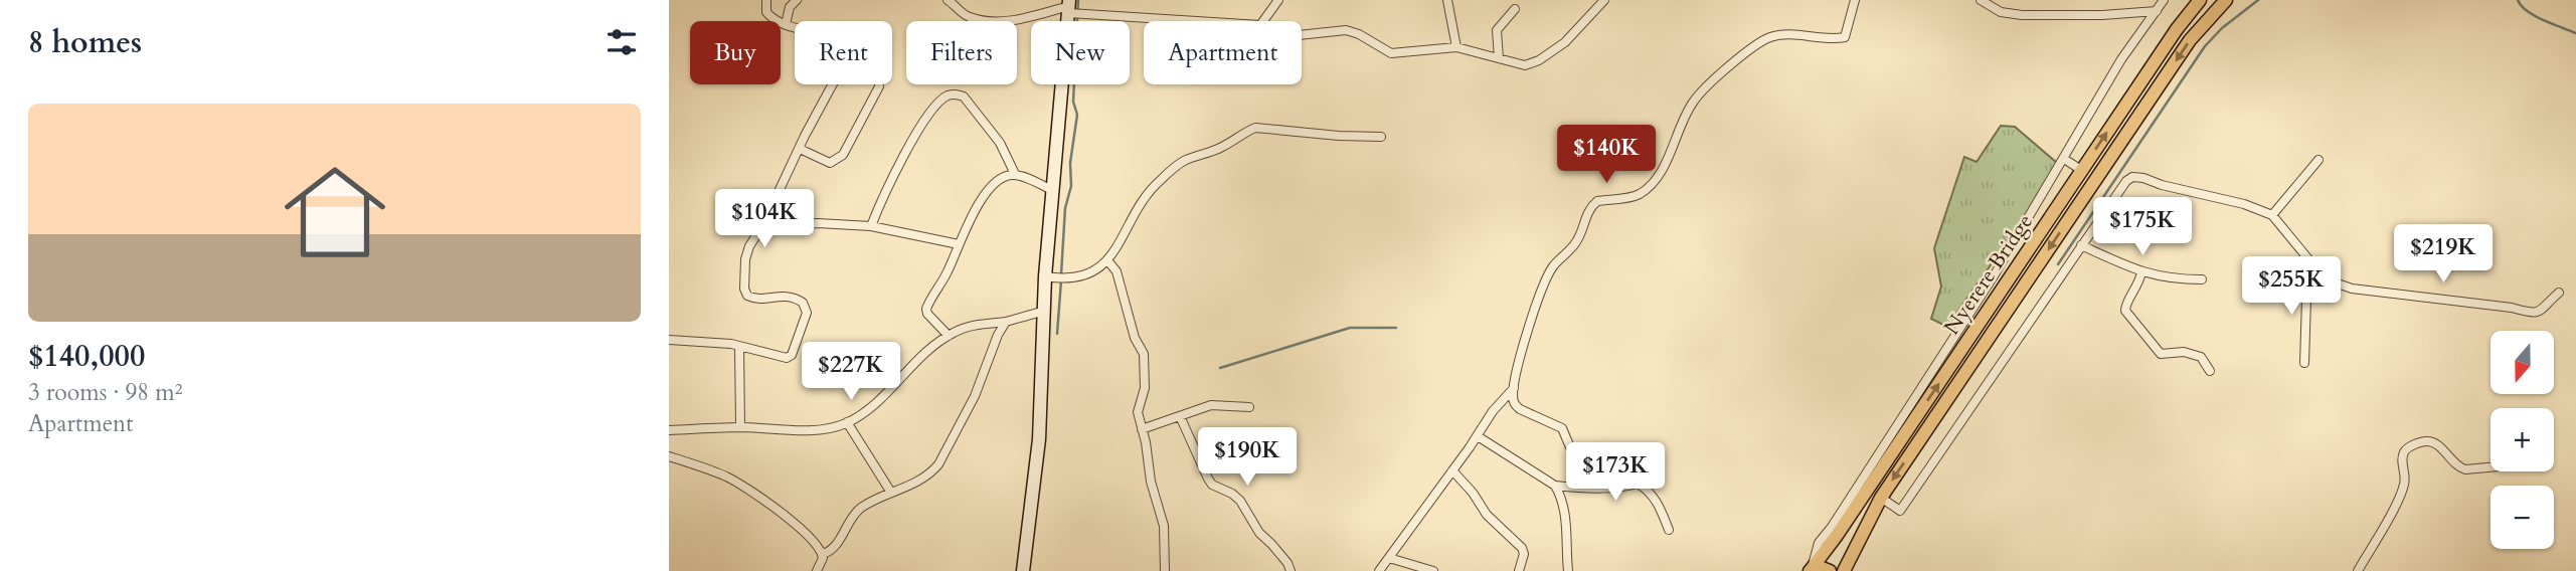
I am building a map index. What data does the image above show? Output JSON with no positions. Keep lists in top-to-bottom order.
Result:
{
  "streets": {
    "main road": ["Nyerere Bridge"]
  },
  "north": "bottom",
  "page": {
    "heading": "8 homes",
    "chip": [
      "Buy",
      "Rent",
      "Filters",
      "New",
      "Apartment"
    ],
    "list": [
      {
        "name": "$140,000",
        "note": "3 rooms · 98 m² · Apartment"
      }
    ],
    "price": [
      "$140K",
      "$104K",
      "$175K",
      "$219K",
      "$255K",
      "$227K",
      "$190K",
      "$173K"
    ],
    "map_buttons": ["+", "−"]
  }
}
